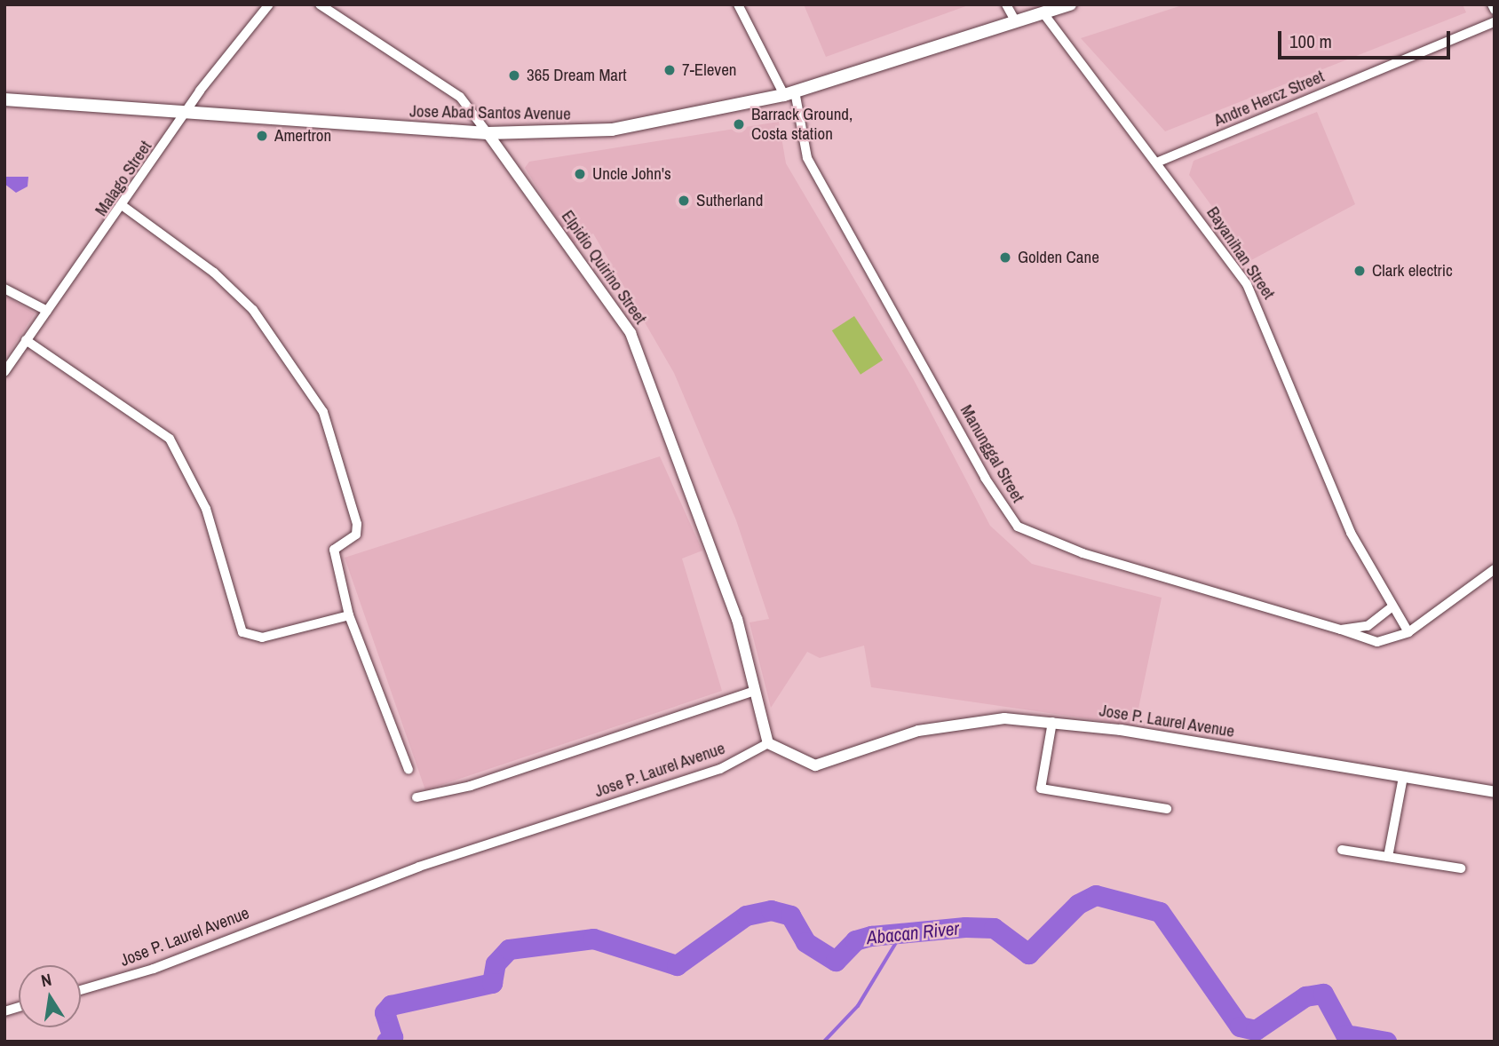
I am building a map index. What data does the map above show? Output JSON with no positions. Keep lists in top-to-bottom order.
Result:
{
  "streets": {
    "main road": ["Jose Abad Santos Avenue"],
    "street": [
      "Andre Hercz Street",
      "Malago Street",
      "Bayanihan Street",
      "Elpidio Quirino Street",
      "Manunggal Street",
      "Jose P. Laurel Avenue"
    ]
  },
  "crossings": [
    ["Andre Hercz Street", "Bayanihan Street"],
    ["Jose Abad Santos Avenue", "Malago Street"],
    ["Jose Abad Santos Avenue", "Bayanihan Street"],
    ["Jose Abad Santos Avenue", "Elpidio Quirino Street"],
    ["Jose Abad Santos Avenue", "Manunggal Street"],
    ["Bayanihan Street", "Manunggal Street"],
    ["Elpidio Quirino Street", "Jose P. Laurel Avenue"]
  ],
  "water": ["Abacan River"],
  "places": [
    "7-Eleven",
    "365 Dream Mart",
    "Barrack Ground, Costa station",
    "Amertron",
    "Uncle John's",
    "Sutherland",
    "Golden Cane",
    "Clark electric"
  ],
  "scale_bar": "100 m",
  "north": "top"
}
